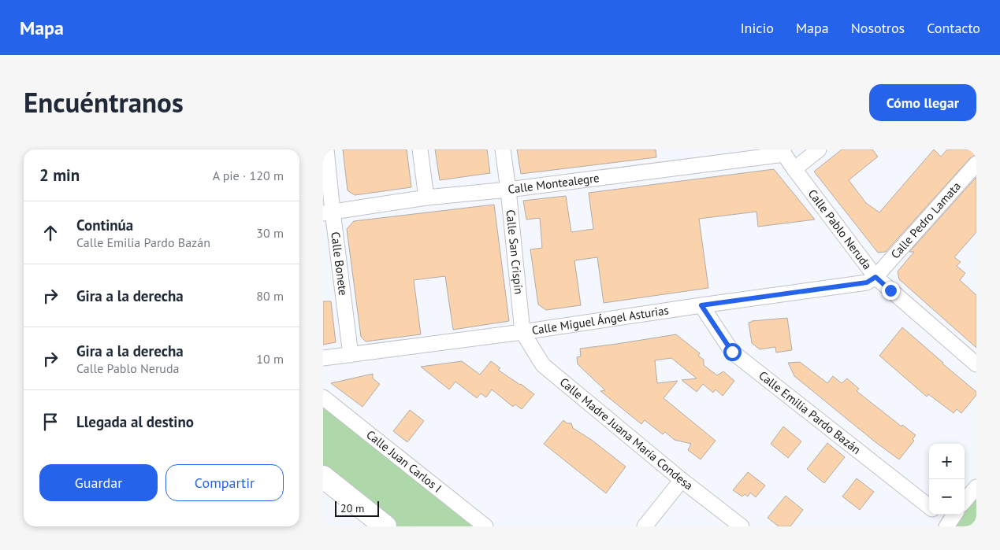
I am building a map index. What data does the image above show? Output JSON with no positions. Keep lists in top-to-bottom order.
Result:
{
  "streets": {
    "street": [
      "Calle Montealegre",
      "Calle Pedro Lamata",
      "Calle Pablo Neruda",
      "Calle San Crispín",
      "Calle Bonete",
      "Calle Miguel Ángel Asturias",
      "Calle Emilia Pardo Bazán",
      "Calle Madre Juana María Condesa",
      "Calle Juan Carlos I"
    ]
  },
  "crossings": [
    ["Calle Montealegre", "Calle Pablo Neruda"],
    ["Calle Montealegre", "Calle San Crispín"],
    ["Calle Montealegre", "Calle Bonete"],
    ["Calle Pedro Lamata", "Calle Pablo Neruda"],
    ["Calle Pedro Lamata", "Calle Miguel Ángel Asturias"],
    ["Calle Pablo Neruda", "Calle Miguel Ángel Asturias"],
    ["Calle San Crispín", "Calle Miguel Ángel Asturias"],
    ["Calle San Crispín", "Calle Madre Juana María Condesa"],
    ["Calle Bonete", "Calle Miguel Ángel Asturias"],
    ["Calle Miguel Ángel Asturias", "Calle Emilia Pardo Bazán"],
    ["Calle Miguel Ángel Asturias", "Calle Madre Juana María Condesa"]
  ],
  "scale_bar": "20 m",
  "page": {
    "header": "Mapa",
    "nav": [
      "Inicio",
      "Mapa",
      "Nosotros",
      "Contacto"
    ],
    "title": "Encuéntranos",
    "buttons": [
      "Cómo llegar",
      ["Guardar", "Compartir"]
    ],
    "heading": ["2 min", "A pie · 120 m"],
    "list": [
      ["Continúa", "Calle Emilia Pardo Bazán", "30 m"],
      ["Gira a la derecha", "80 m"],
      ["Gira a la derecha", "Calle Pablo Neruda", "10 m"],
      "Llegada al destino"
    ],
    "map_buttons": ["+", "−"],
    "scale": "20 m"
  }
}
